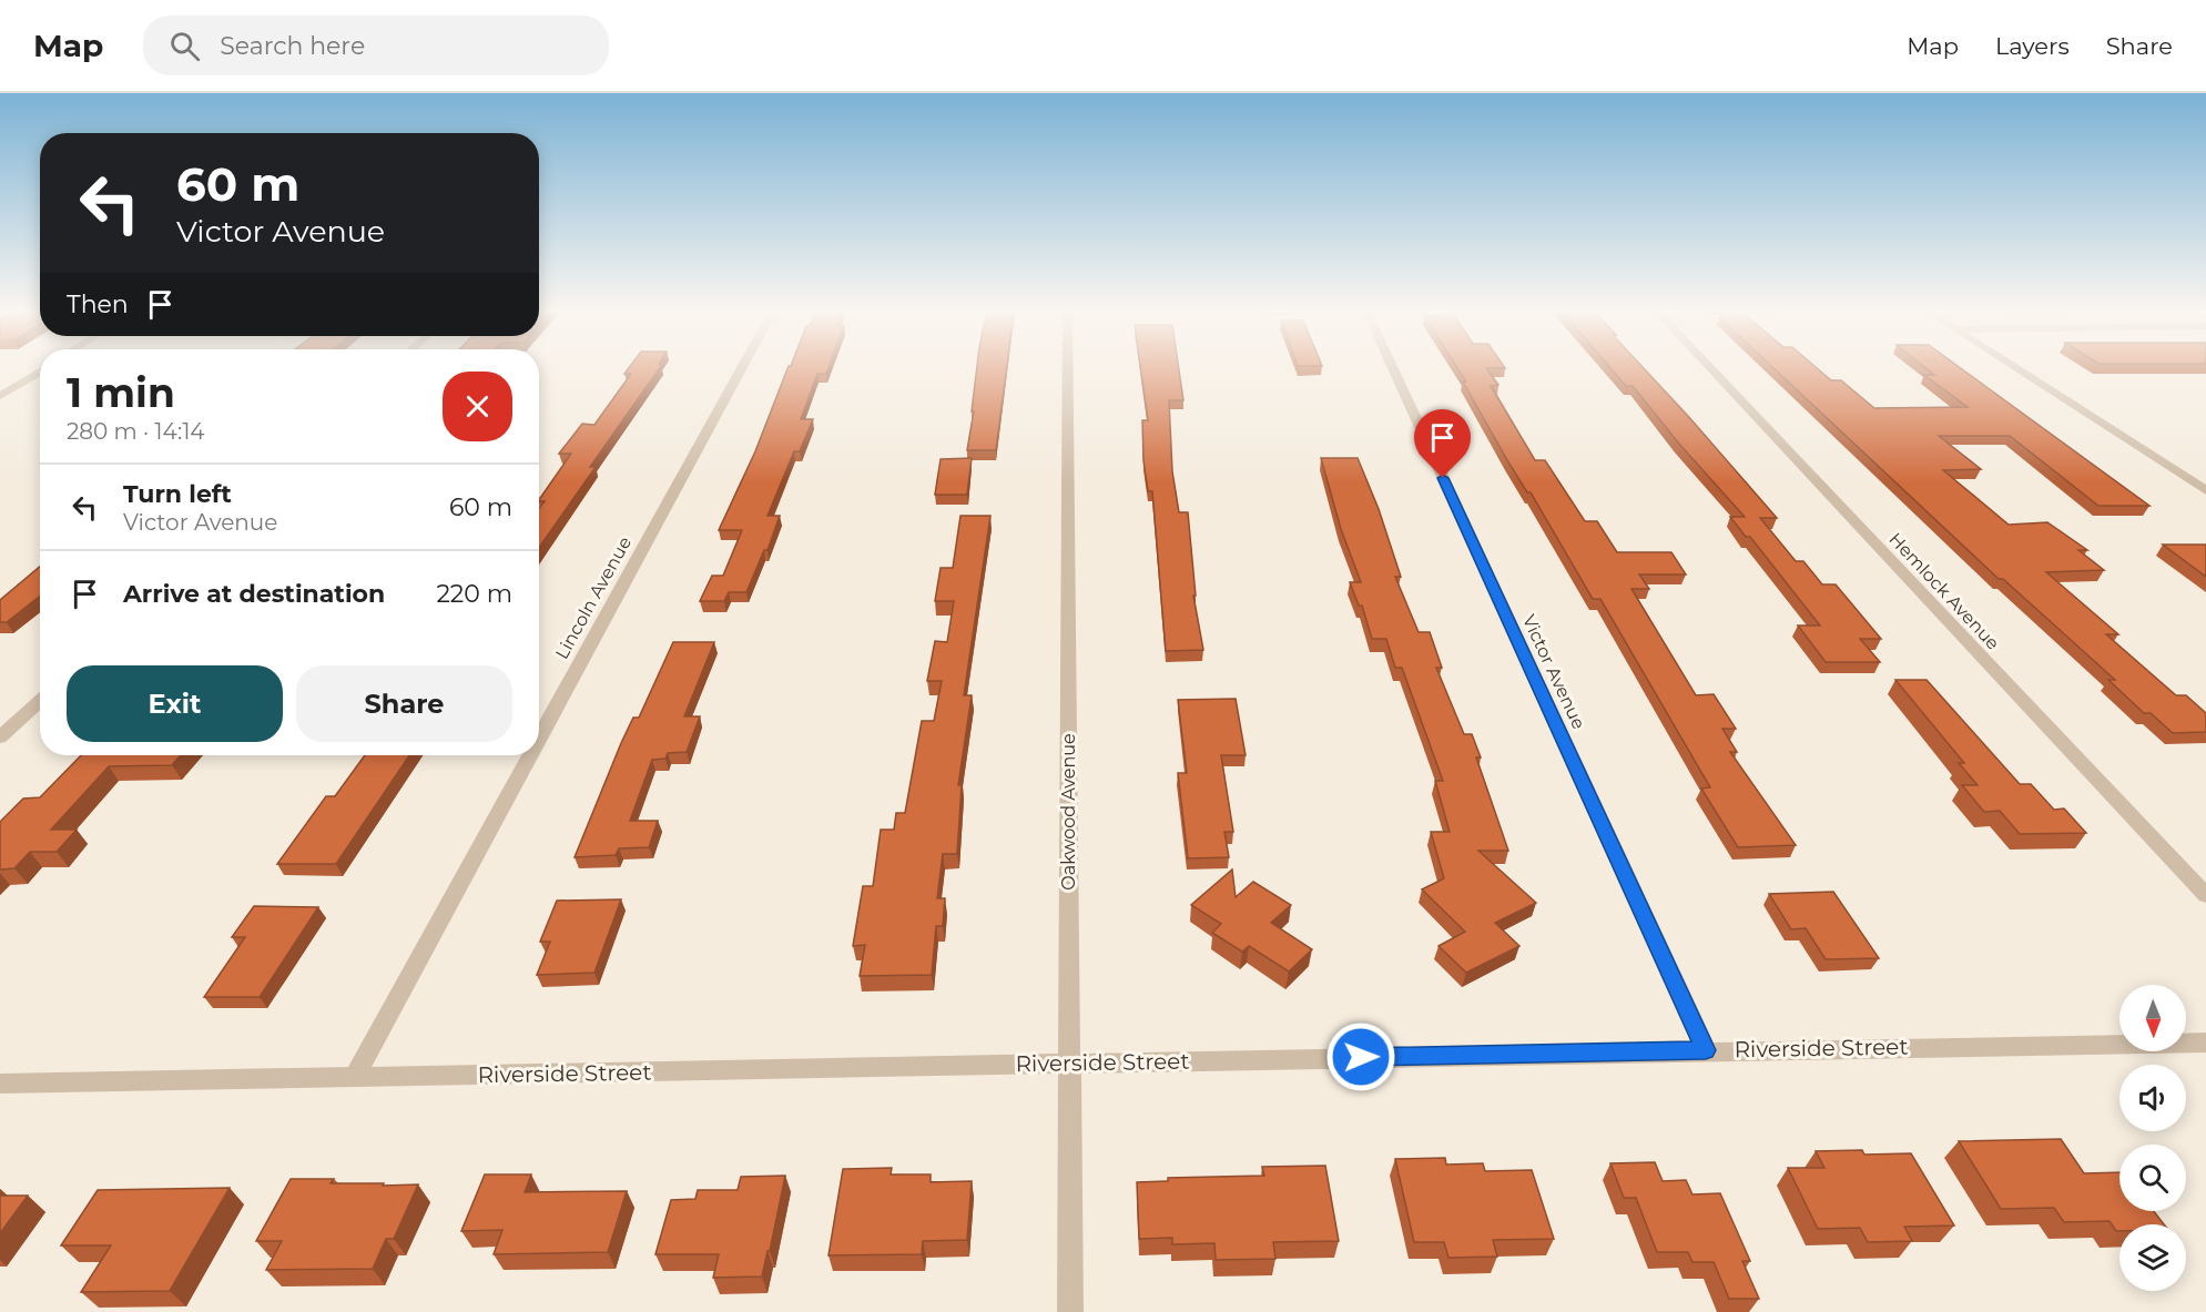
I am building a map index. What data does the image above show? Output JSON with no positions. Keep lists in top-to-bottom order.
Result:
{
  "streets": {
    "street": [
      "Hemlock Avenue",
      "Lincoln Avenue",
      "Victor Avenue",
      "Oakwood Avenue",
      "Riverside Street"
    ]
  },
  "crossings": [
    ["Lincoln Avenue", "Riverside Street"],
    ["Victor Avenue", "Riverside Street"],
    ["Oakwood Avenue", "Riverside Street"]
  ],
  "north": "bottom",
  "page": {
    "header": "Map",
    "search": "Search here",
    "nav": ["Map", "Layers", "Share"],
    "turn": ["60 m", "Victor Avenue"],
    "then": "Then",
    "heading": ["1 min", "280 m · 14:14"],
    "list": [
      {
        "name": "Turn left",
        "note": "Victor Avenue",
        "value": "60 m"
      },
      {
        "name": "Arrive at destination",
        "value": "220 m"
      }
    ],
    "buttons": ["Exit", "Share"]
  }
}
